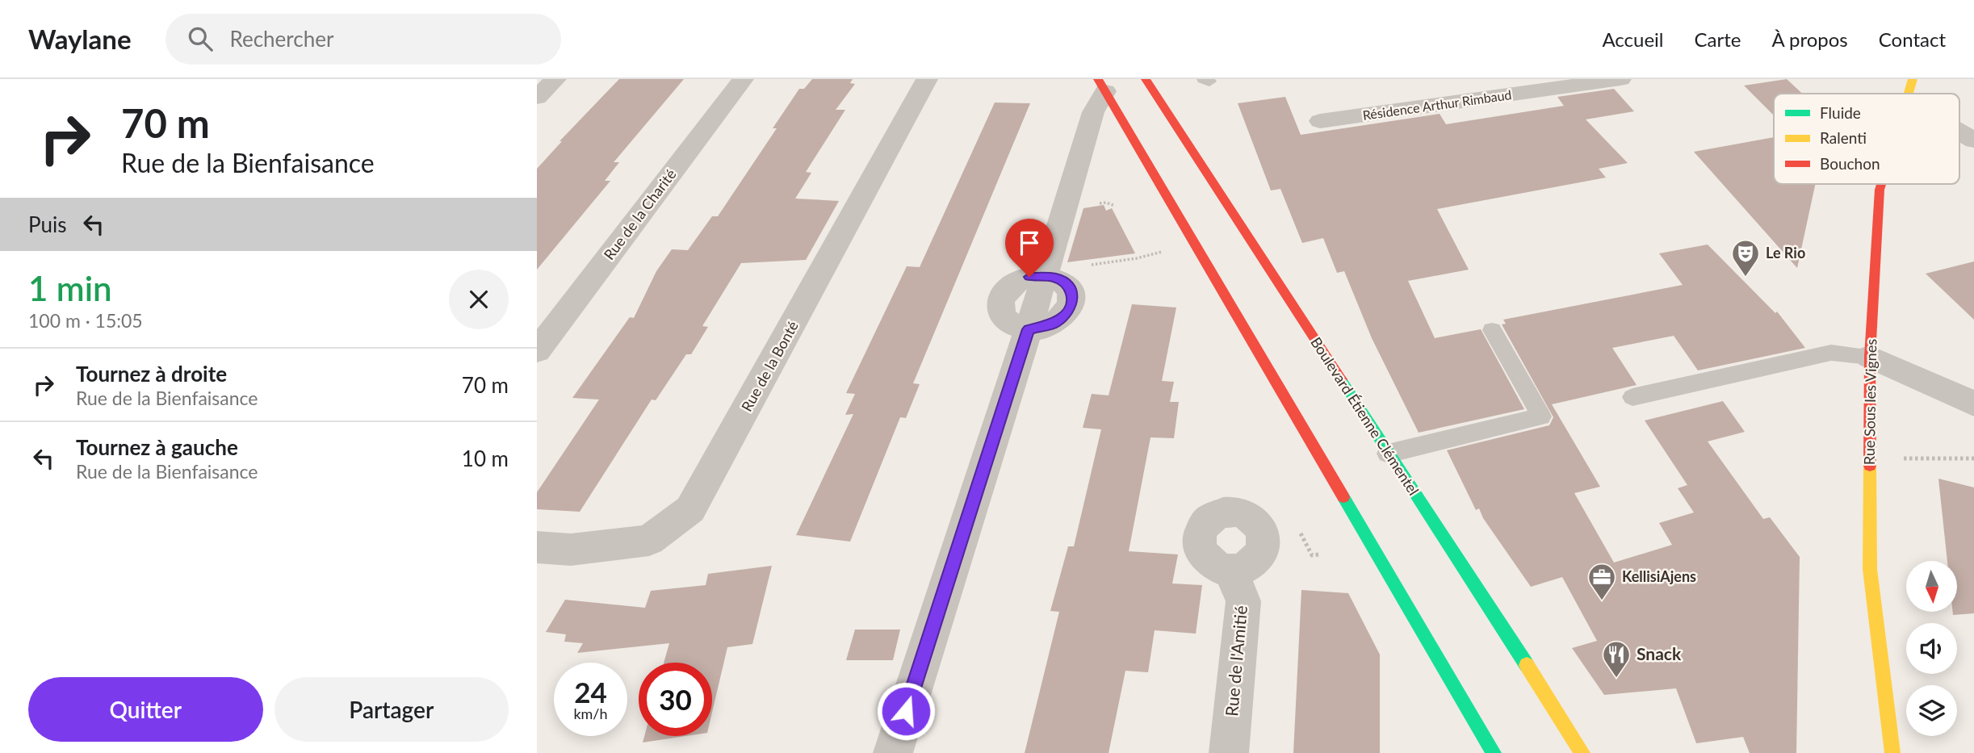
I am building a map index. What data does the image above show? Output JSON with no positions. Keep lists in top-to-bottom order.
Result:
{
  "streets": {
    "main road": ["Rue Sous les Vignes", "Boulevard Étienne Clémentel"],
    "street": [
      "Résidence Arthur Rimbaud",
      "Rue de la Charité",
      "Rue de la Bonté",
      "Rue de l'Amitié"
    ]
  },
  "places": {
    "theatre": ["Le Rio"],
    "office": ["KellisiAjens"],
    "restaurant": ["Snack"]
  },
  "legend": ["Fluide", "Ralenti", "Bouchon"],
  "north": "bottom",
  "page": {
    "header": "Waylane",
    "search": "Rechercher",
    "nav": [
      "Accueil",
      "Carte",
      "À propos",
      "Contact"
    ],
    "turn": ["70 m", "Rue de la Bienfaisance"],
    "then": "Puis",
    "heading": ["1 min", "100 m · 15:05"],
    "list": [
      {
        "name": "Tournez à droite",
        "note": "Rue de la Bienfaisance",
        "value": "70 m"
      },
      {
        "name": "Tournez à gauche",
        "note": "Rue de la Bienfaisance",
        "value": "10 m"
      }
    ],
    "speed": "24 km/h",
    "limit": "30",
    "buttons": ["Quitter", "Partager"]
  }
}
